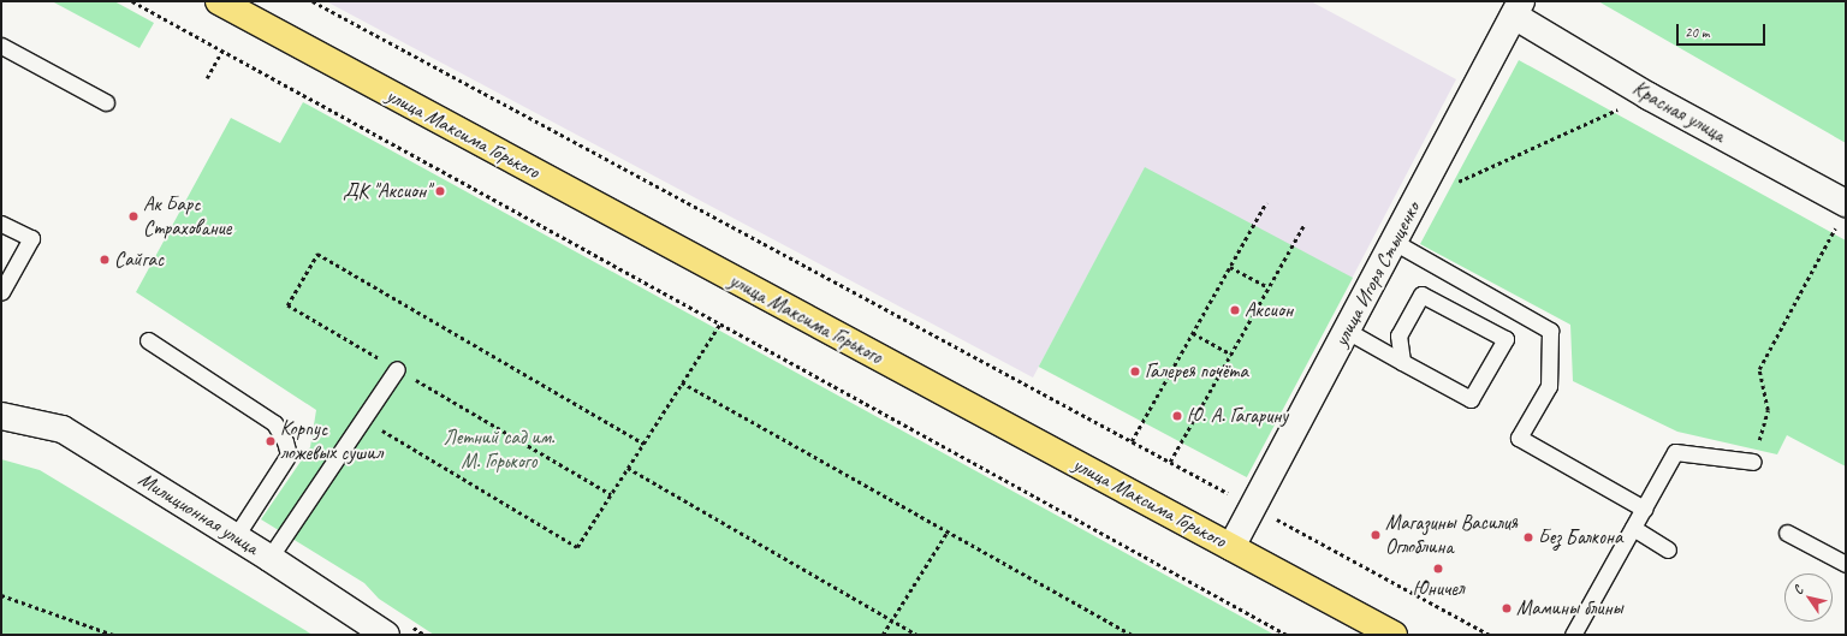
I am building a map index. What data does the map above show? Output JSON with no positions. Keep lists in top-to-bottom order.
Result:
{
  "streets": {
    "main road": ["улица Максима Горького"],
    "street": ["Красная улица", "улица Игоря Стыценко", "Милиционная улица"]
  },
  "crossings": [
    ["Красная улица", "улица Игоря Стыценко"],
    ["улица Максима Горького", "улица Игоря Стыценко"]
  ],
  "parks": ["Летний сад им. М. Горького"],
  "places": [
    "ДК \"Аксион\"",
    "Ак Барс Страхование",
    "Сайгас",
    "Аксион",
    "Галерея почёта",
    "Ю. А. Гагарину",
    "Корпус ложевых сушил",
    "Магазины Василия Оглоблина",
    "Без Балкона",
    "Юничел",
    "Мамины блины"
  ],
  "scale_bar": "20 m",
  "north": "top left"
}
